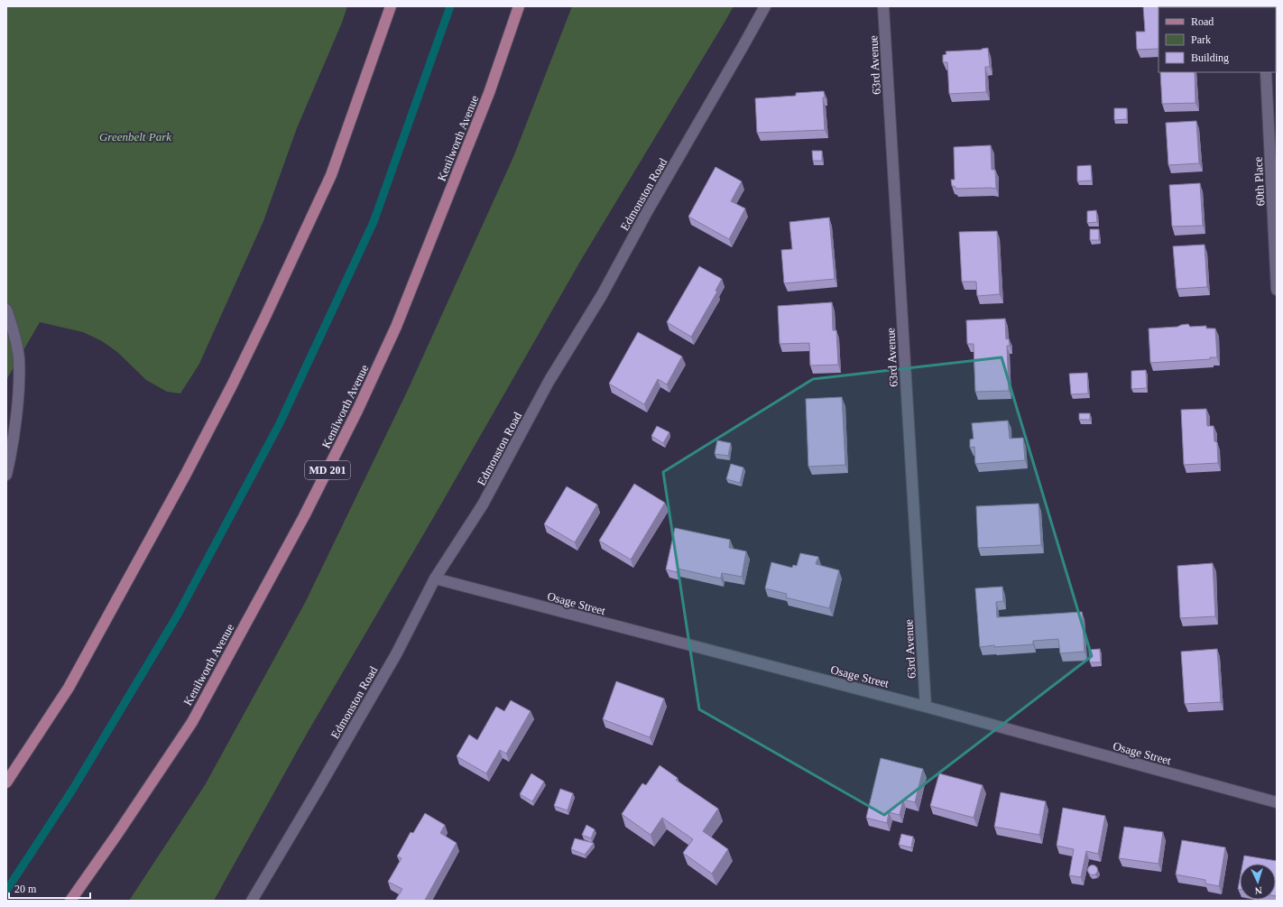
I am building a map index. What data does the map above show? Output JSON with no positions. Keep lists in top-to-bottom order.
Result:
{
  "streets": {
    "main road": ["Kenilworth Avenue", "MD 201"],
    "street": [
      "63rd Avenue",
      "60th Place",
      "Edmonston Road",
      "Osage Street"
    ]
  },
  "crossings": [
    ["63rd Avenue", "Osage Street"],
    ["Edmonston Road", "Osage Street"]
  ],
  "parks": ["Greenbelt Park"],
  "legend": ["Road", "Park", "Building"],
  "scale_bar": "20 m",
  "north": "bottom"
}
